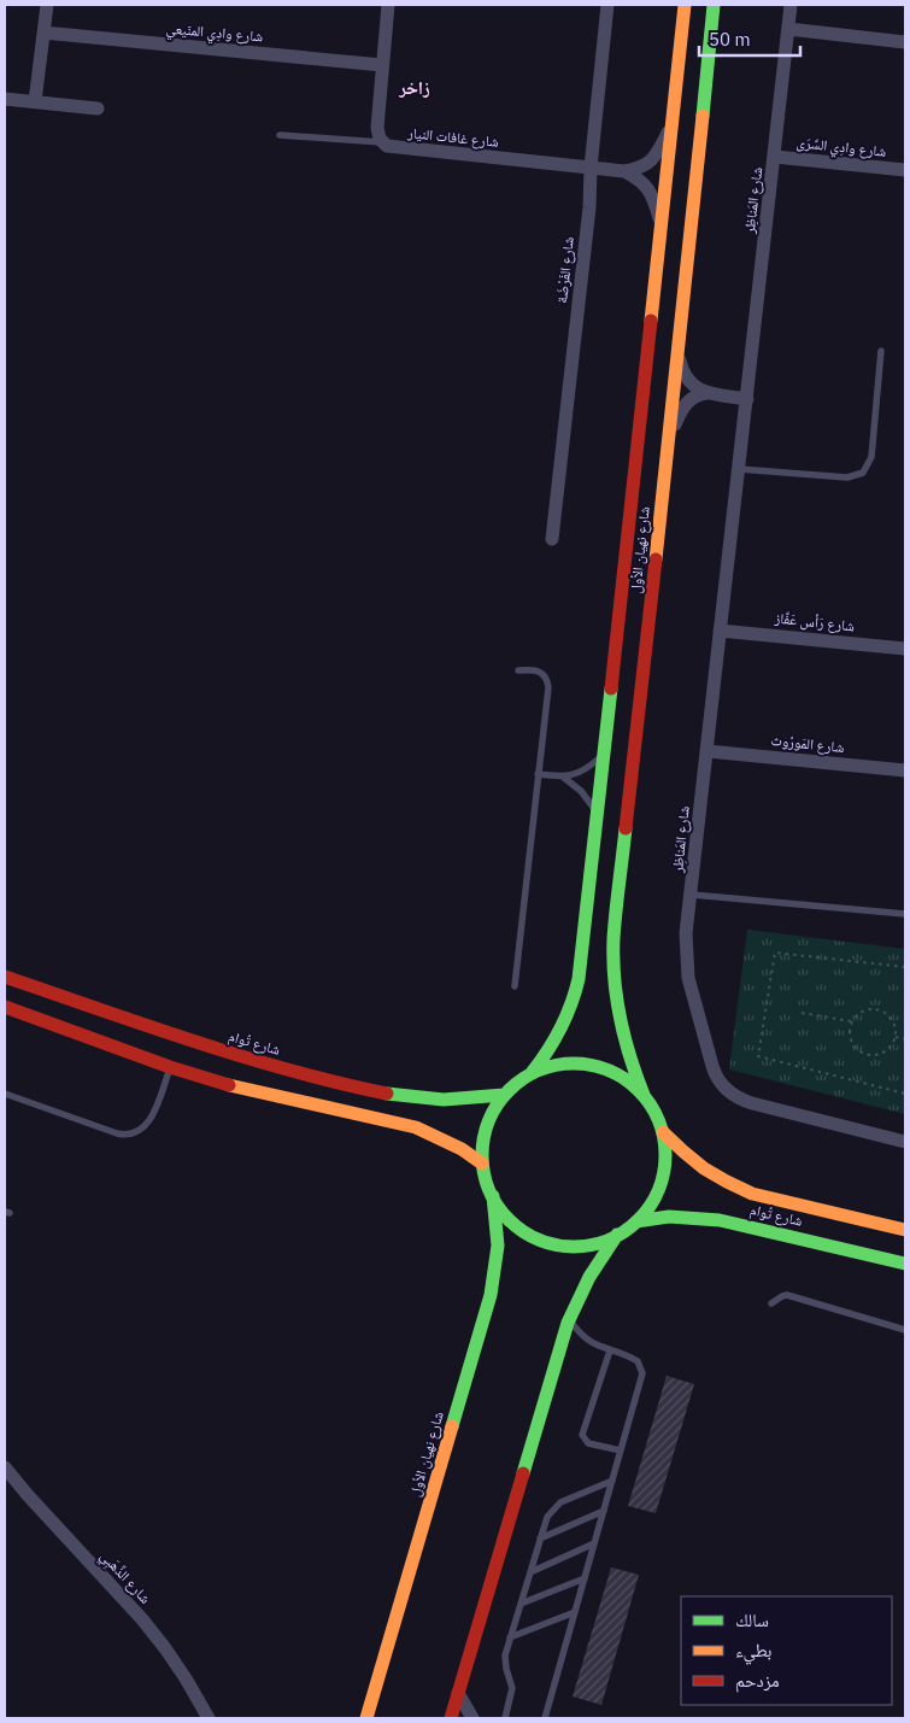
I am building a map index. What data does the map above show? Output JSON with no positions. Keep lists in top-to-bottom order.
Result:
{
  "streets": {
    "main road": ["شارع نهيان الأول", "شارع تُوام"],
    "street": [
      "شارع وادِي المنَيعي",
      "شارع غافات النيار",
      "شارع وادِي السَّرَى",
      "شارع المَناظِر",
      "شارع الفَرْضَة",
      "شارع رَأس عَفَّاز",
      "شارع المَورُوث",
      "شارع الذَّهَبِي"
    ]
  },
  "crossings": [
    ["شارع غافات النيار", "شارع الفَرْضَة"],
    ["شارع غافات النيار", "شارع نهيان الأول"],
    ["شارع وادِي السَّرَى", "شارع المَناظِر"],
    ["شارع المَناظِر", "شارع رَأس عَفَّاز"],
    ["شارع المَناظِر", "شارع المَورُوث"],
    ["شارع نهيان الأول", "شارع تُوام"]
  ],
  "districts": ["زاخر"],
  "legend": ["سالك", "بطيء", "مزدحم"],
  "scale_bar": "50 m"
}
